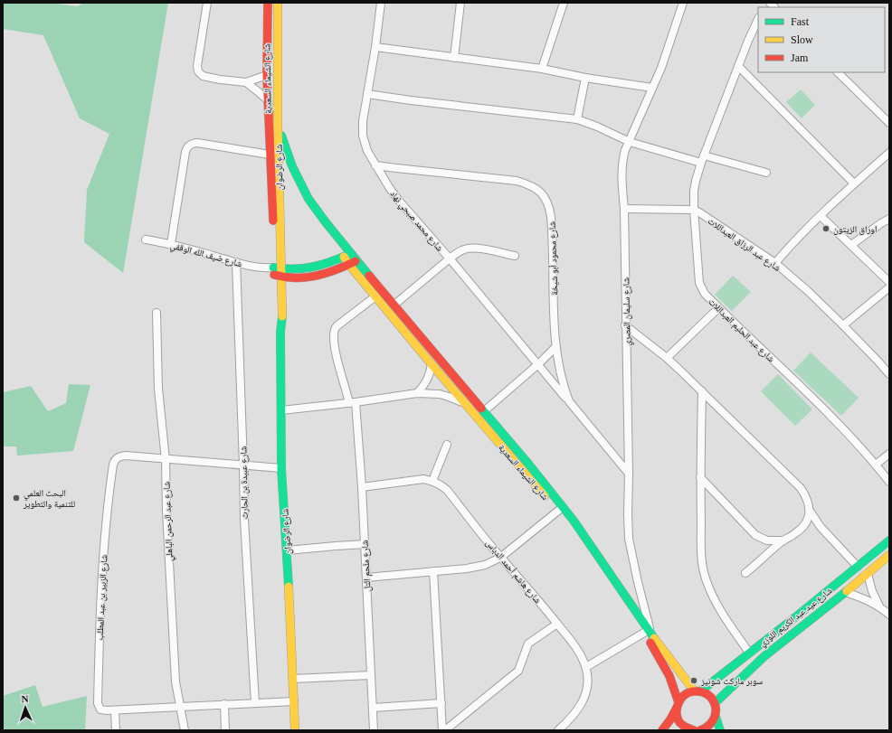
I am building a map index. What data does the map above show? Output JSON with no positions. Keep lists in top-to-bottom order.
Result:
{
  "streets": {
    "street": [
      "شارع الشيماء السعدية",
      "شارع الرضوان",
      "شارع محمد صبحي نهاد",
      "شارع عبد الرزاق العبداللات",
      "شارع ضيف الله الوقفي",
      "شارع محمود أبو شيخة",
      "شارع سليمان المصري",
      "شارع عبد الحليم العبداللات",
      "شارع عبيدة بن الحارث",
      "شارع عبد الرحمن الباهلي",
      "شارع ملحم التل",
      "شارع هاشم أحمد الدباس",
      "شارع الزبير بن عبد المطلب",
      "شارع عيد عبد الكريم اللوزي"
    ]
  },
  "crossings": [
    ["شارع الشيماء السعدية", "شارع الرضوان"],
    ["شارع الشيماء السعدية", "شارع ضيف الله الوقفي"],
    ["شارع الشيماء السعدية", "شارع سليمان المصري"],
    ["شارع الشيماء السعدية", "شارع ملحم التل"],
    ["شارع الشيماء السعدية", "شارع عيد عبد الكريم اللوزي"],
    ["شارع الرضوان", "شارع ضيف الله الوقفي"],
    ["شارع الرضوان", "شارع الزبير بن عبد المطلب"],
    ["شارع محمد صبحي نهاد", "شارع محمود أبو شيخة"],
    ["شارع عبد الرزاق العبداللات", "شارع عبد الحليم العبداللات"],
    ["شارع ضيف الله الوقفي", "شارع عبيدة بن الحارث"],
    ["شارع محمود أبو شيخة", "شارع سليمان المصري"],
    ["شارع عبيدة بن الحارث", "شارع الزبير بن عبد المطلب"],
    ["شارع عبد الرحمن الباهلي", "شارع الزبير بن عبد المطلب"]
  ],
  "places": ["اوراق الزيتون", "البحث العلمي للتنمية والتطوير", "سوبر ماركت شونيز"],
  "legend": ["Fast", "Slow", "Jam"],
  "north": "top"
}
